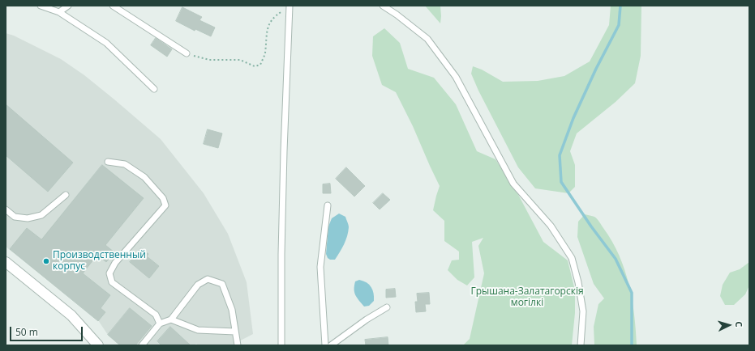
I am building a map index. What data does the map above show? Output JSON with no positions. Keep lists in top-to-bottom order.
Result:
{
  "parks": ["Грышана-Залатагорскія могілкі"],
  "places": ["Производственный корпус"],
  "scale_bar": "50 m",
  "north": "right"
}
